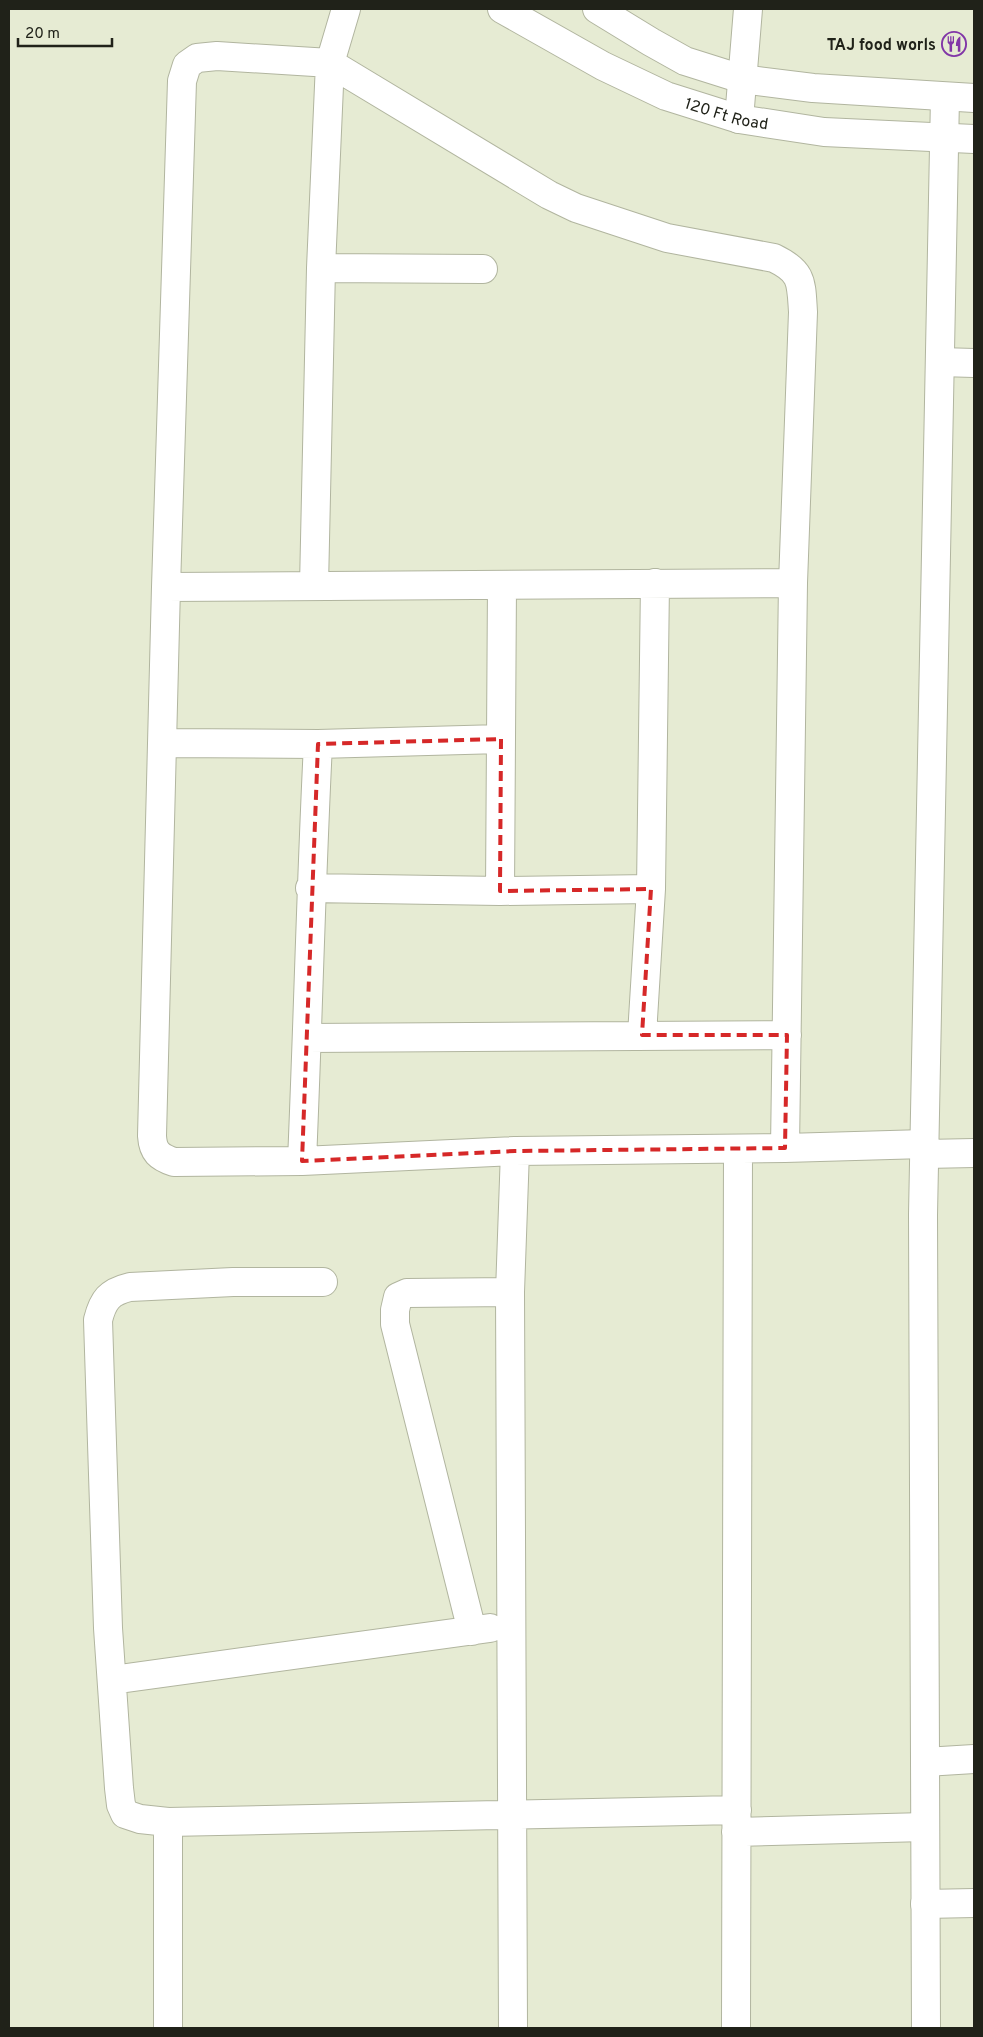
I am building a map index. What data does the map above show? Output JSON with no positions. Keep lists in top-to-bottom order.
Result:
{
  "streets": {
    "street": ["120 Ft Road"]
  },
  "places": {
    "restaurant": ["TAJ food worls"]
  },
  "scale_bar": "20 m"
}
